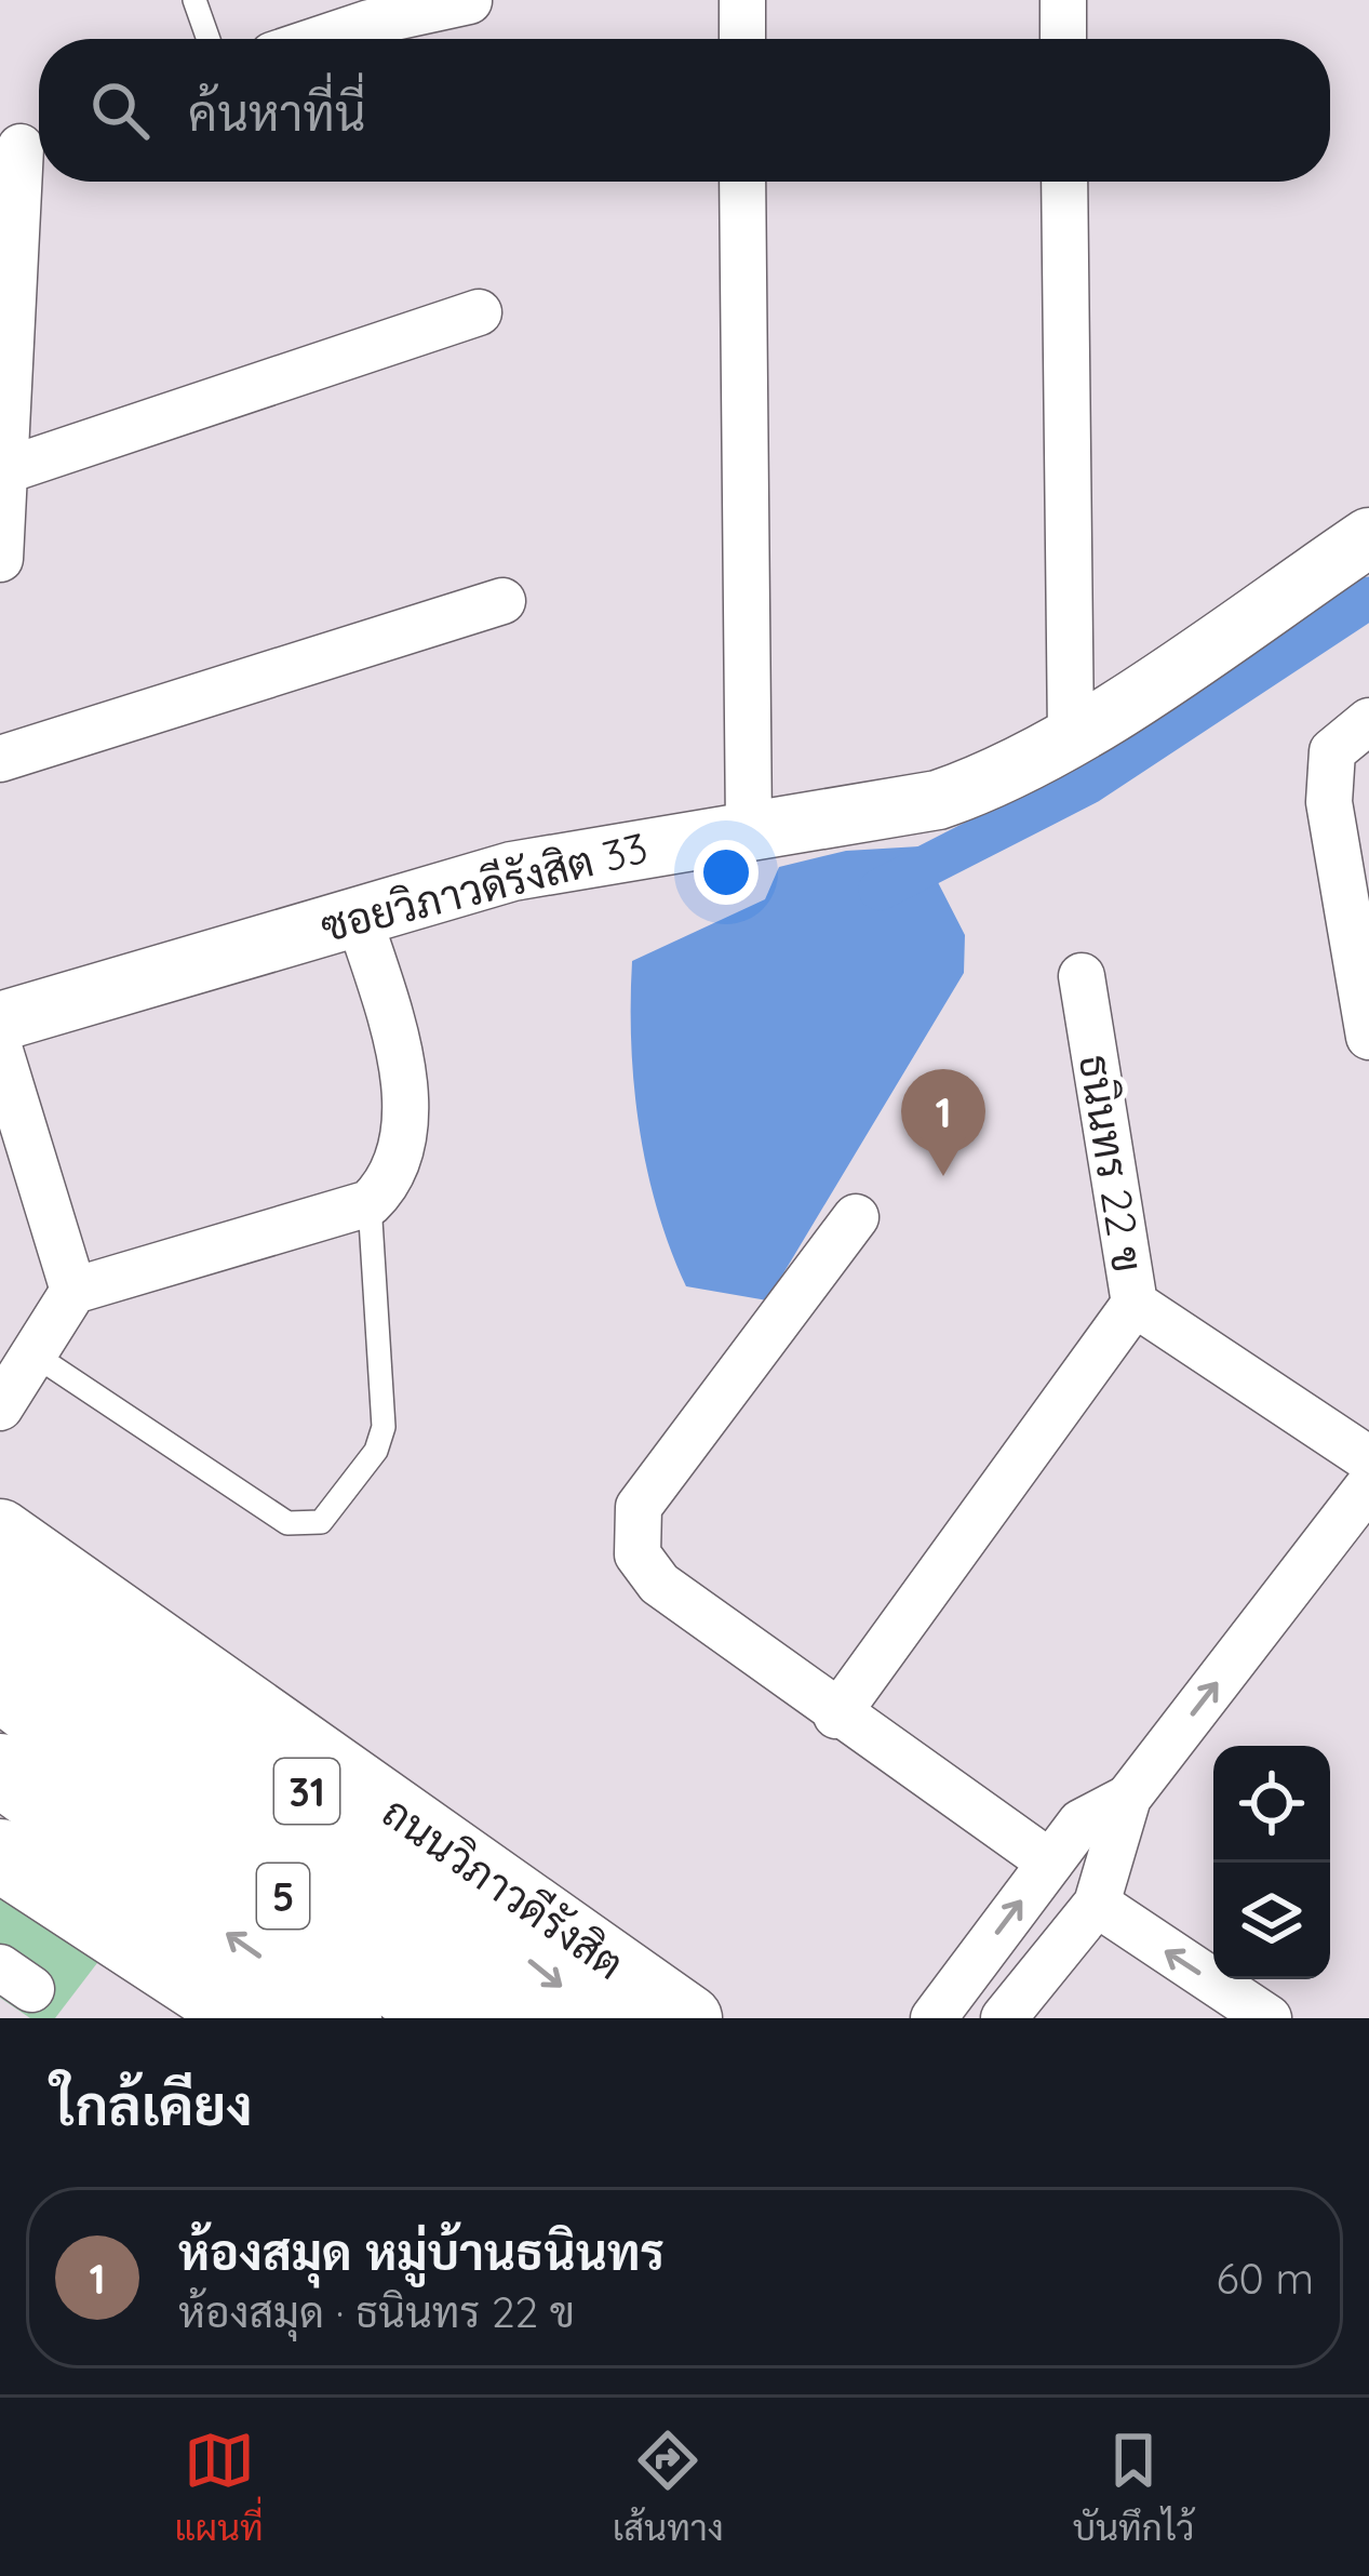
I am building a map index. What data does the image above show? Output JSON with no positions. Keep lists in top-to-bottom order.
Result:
{
  "streets": {
    "highway": ["31", "5"],
    "main road": ["ถนนวิภาวดีรังสิต"],
    "street": ["ซอยวิภาวดีรังสิต 33", "ธนินทร 22 ข"]
  },
  "page": {
    "search": "ค้นหาที่นี่",
    "pins": "1",
    "heading": "ใกล้เคียง",
    "list": [
      {
        "mark": "1",
        "name": "ห้องสมุด หมู่บ้านธนินทร",
        "note": "ห้องสมุด · ธนินทร 22 ข",
        "value": "60 m"
      }
    ],
    "nav": ["แผนที่", "เส้นทาง", "บันทึกไว้"]
  }
}
